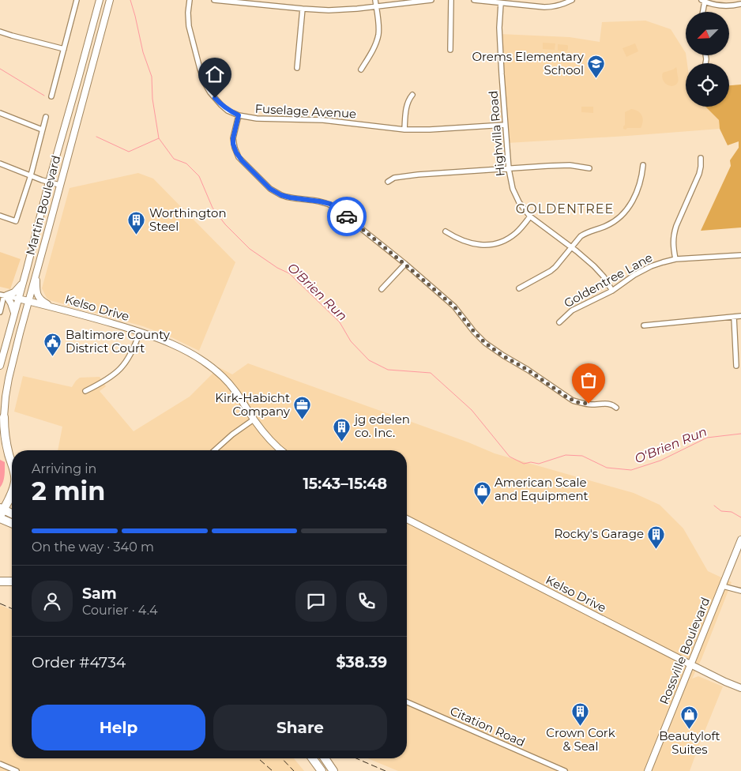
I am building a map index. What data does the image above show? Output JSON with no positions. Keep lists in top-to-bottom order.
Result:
{
  "streets": {
    "main road": ["Martin Boulevard", "Kelso Drive", "Rossville Boulevard"],
    "street": [
      "Fuselage Avenue",
      "Highvilla Road",
      "Goldentree Lane",
      "Citation Road"
    ]
  },
  "crossings": [
    ["Fuselage Avenue", "Highvilla Road"],
    ["Highvilla Road", "Goldentree Lane"],
    ["Martin Boulevard", "Kelso Drive"],
    ["Kelso Drive", "Rossville Boulevard"]
  ],
  "districts": ["GOLDENTREE"],
  "water": ["O'Brien Run"],
  "places": {
    "school or university": ["Orems Elementary School"],
    "building": [
      "Worthington Steel",
      "jg edelen co. Inc.",
      "Rocky's Garage",
      "Crown Cork & Seal"
    ],
    "public building": ["Baltimore County District Court"],
    "office": ["Kirk-Habicht Company"],
    "shop": ["American Scale and Equipment", "Beautyloft Suites"]
  },
  "north": "bottom left",
  "page": {
    "heading": ["2 min", "Arriving in", "15:43–15:48"],
    "panel": [
      "Sam",
      "Courier · 4.4",
      "Order #4734",
      "$38.39"
    ],
    "bar": "On the way · 340 m",
    "buttons": ["Help", "Share"]
  }
}
